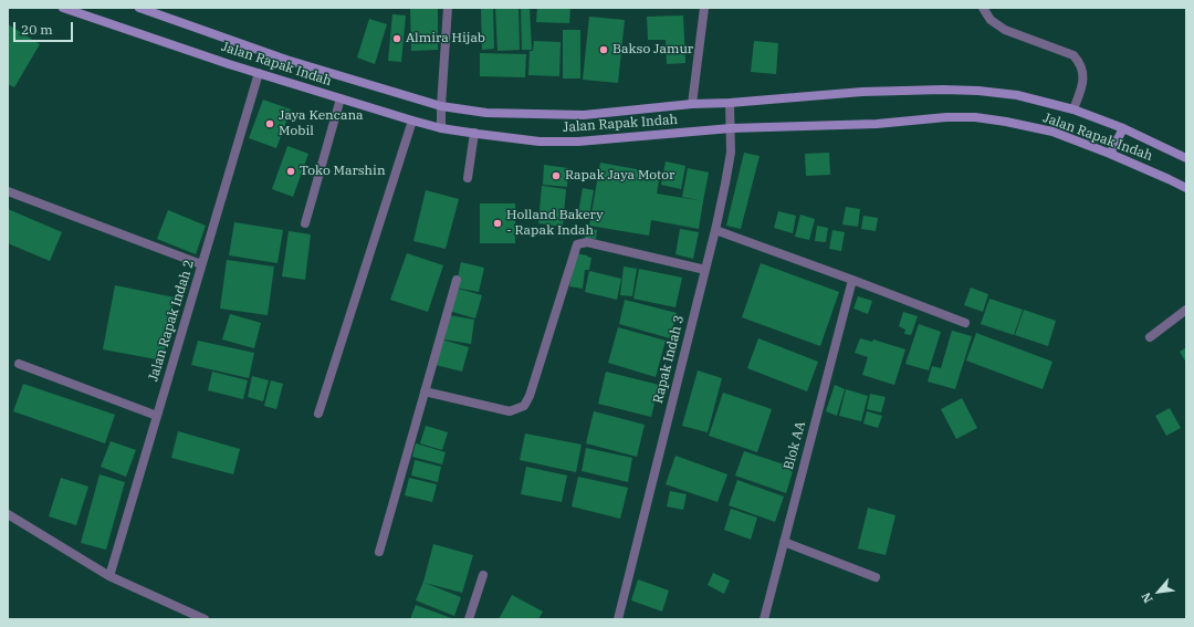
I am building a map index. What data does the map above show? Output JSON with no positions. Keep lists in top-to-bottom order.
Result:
{
  "streets": {
    "main road": ["Jalan Rapak Indah"],
    "street": ["Jalan Rapak Indah 2", "Rapak Indah 3", "Blok AA"]
  },
  "crossings": [
    ["Jalan Rapak Indah", "Jalan Rapak Indah 2"],
    ["Jalan Rapak Indah", "Rapak Indah 3"]
  ],
  "places": [
    "Almira Hijab",
    "Bakso Jamur",
    "Jaya Kencana Mobil",
    "Toko Marshin",
    "Rapak Jaya Motor",
    "Holland Bakery - Rapak Indah"
  ],
  "scale_bar": "20 m",
  "north": "bottom left"
}
